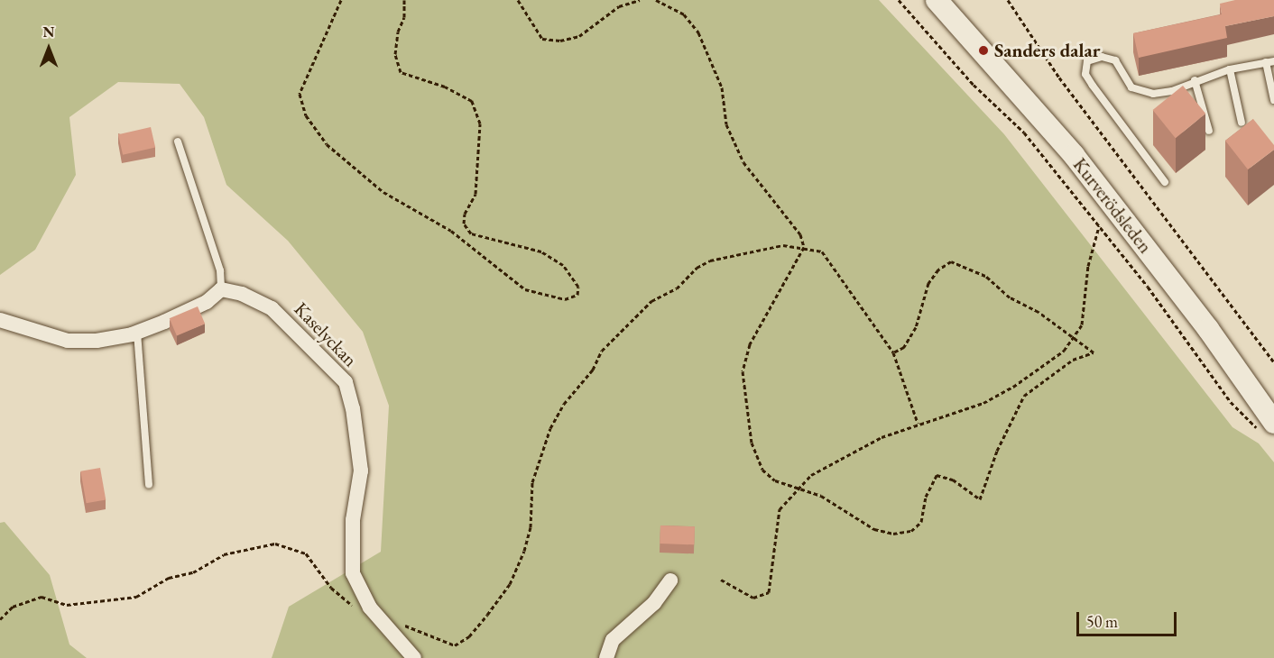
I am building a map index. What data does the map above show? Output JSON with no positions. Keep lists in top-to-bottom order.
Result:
{
  "streets": {
    "main road": ["Kurverödsleden"],
    "street": ["Kaselyckan"]
  },
  "places": ["Sanders dalar"],
  "scale_bar": "50 m",
  "north": "top"
}
